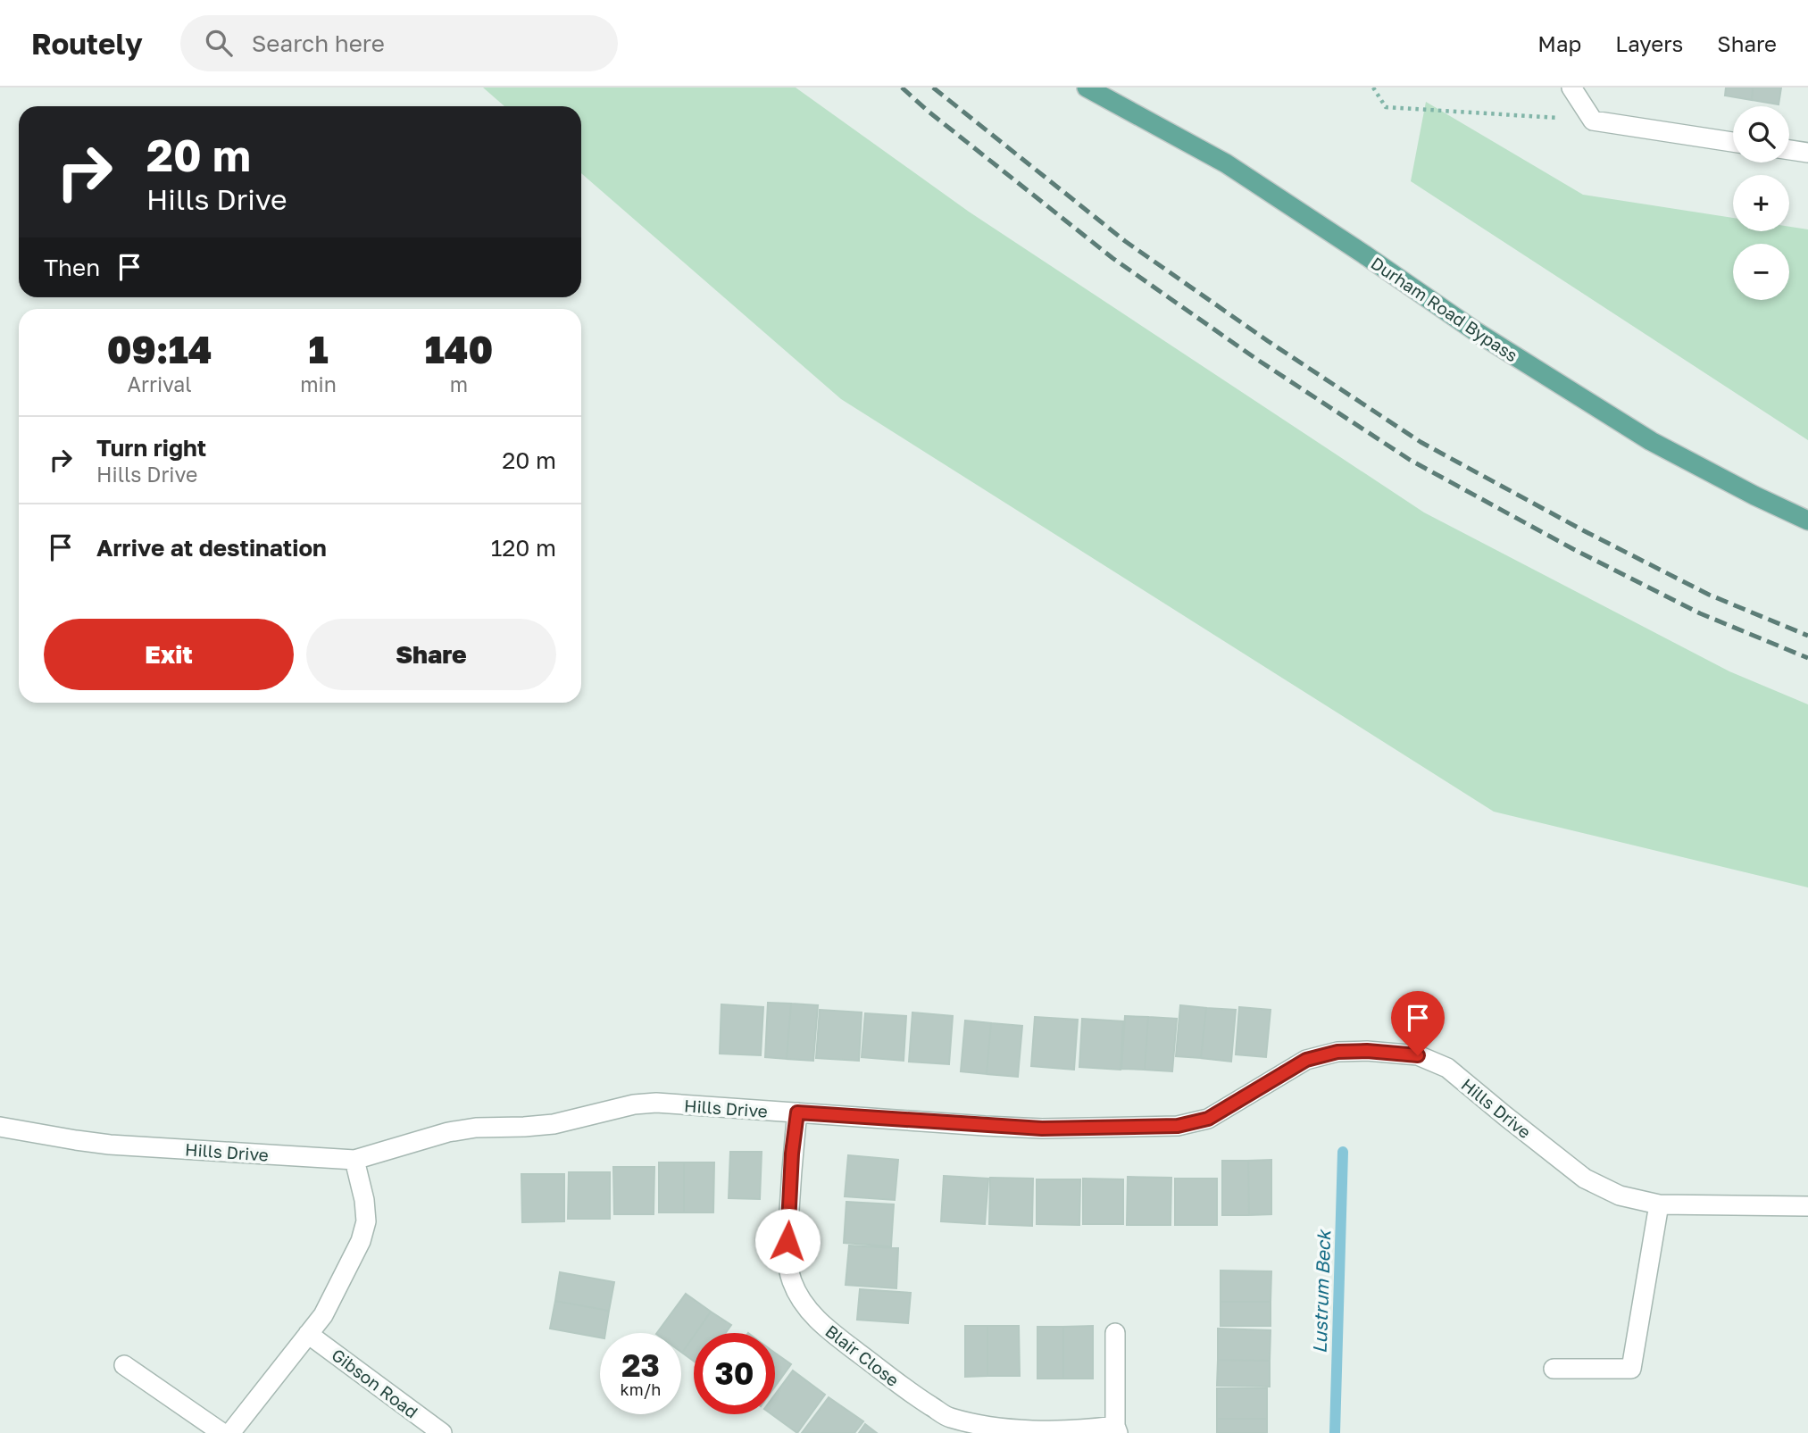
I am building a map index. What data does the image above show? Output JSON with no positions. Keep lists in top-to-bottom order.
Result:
{
  "streets": {
    "main road": ["Durham Road Bypass"],
    "street": ["Hills Drive", "Blair Close", "Gibson Road"]
  },
  "crossings": [
    ["Hills Drive", "Blair Close"]
  ],
  "water": ["Lustrum Beck"],
  "page": {
    "header": "Routely",
    "search": "Search here",
    "nav": ["Map", "Layers", "Share"],
    "map_buttons": ["+", "−"],
    "turn": ["20 m", "Hills Drive"],
    "then": "Then",
    "eta": [
      "09:14",
      "Arrival",
      "1",
      "min",
      "140",
      "m"
    ],
    "list": [
      {
        "name": "Turn right",
        "note": "Hills Drive",
        "value": "20 m"
      },
      {
        "name": "Arrive at destination",
        "value": "120 m"
      }
    ],
    "buttons": ["Exit", "Share"],
    "speed": "23 km/h",
    "limit": "30"
  }
}
